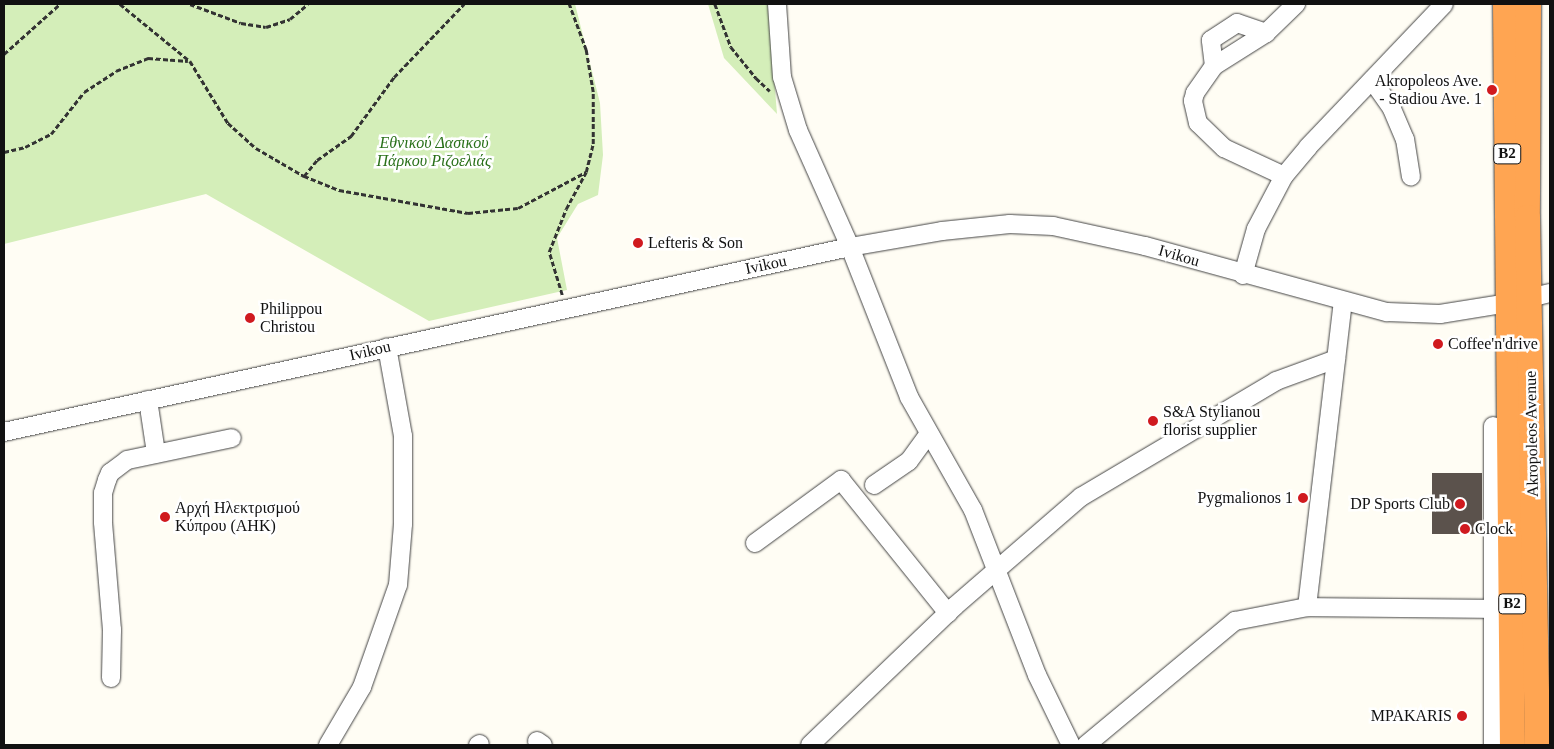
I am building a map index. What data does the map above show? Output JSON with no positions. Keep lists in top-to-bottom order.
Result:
{
  "streets": {
    "highway": ["B2", "Akropoleos Avenue"],
    "street": ["Ivikou"]
  },
  "crossings": [
    ["Ivikou", "Akropoleos Avenue"]
  ],
  "parks": ["Εθνικού Δασικού Πάρκου Ριζοελιάς"],
  "places": [
    "Akropoleos Ave. - Stadiou Ave. 1",
    "Lefteris & Son",
    "Philippou Christou",
    "Coffee'n'drive",
    "S&A Stylianou florist supplier",
    "Pygmalionos 1",
    "DP Sports Club",
    "Αρχή Ηλεκτρισμού Κύπρου (ΑΗΚ)",
    "Clock",
    "MPAKARIS"
  ]
}
